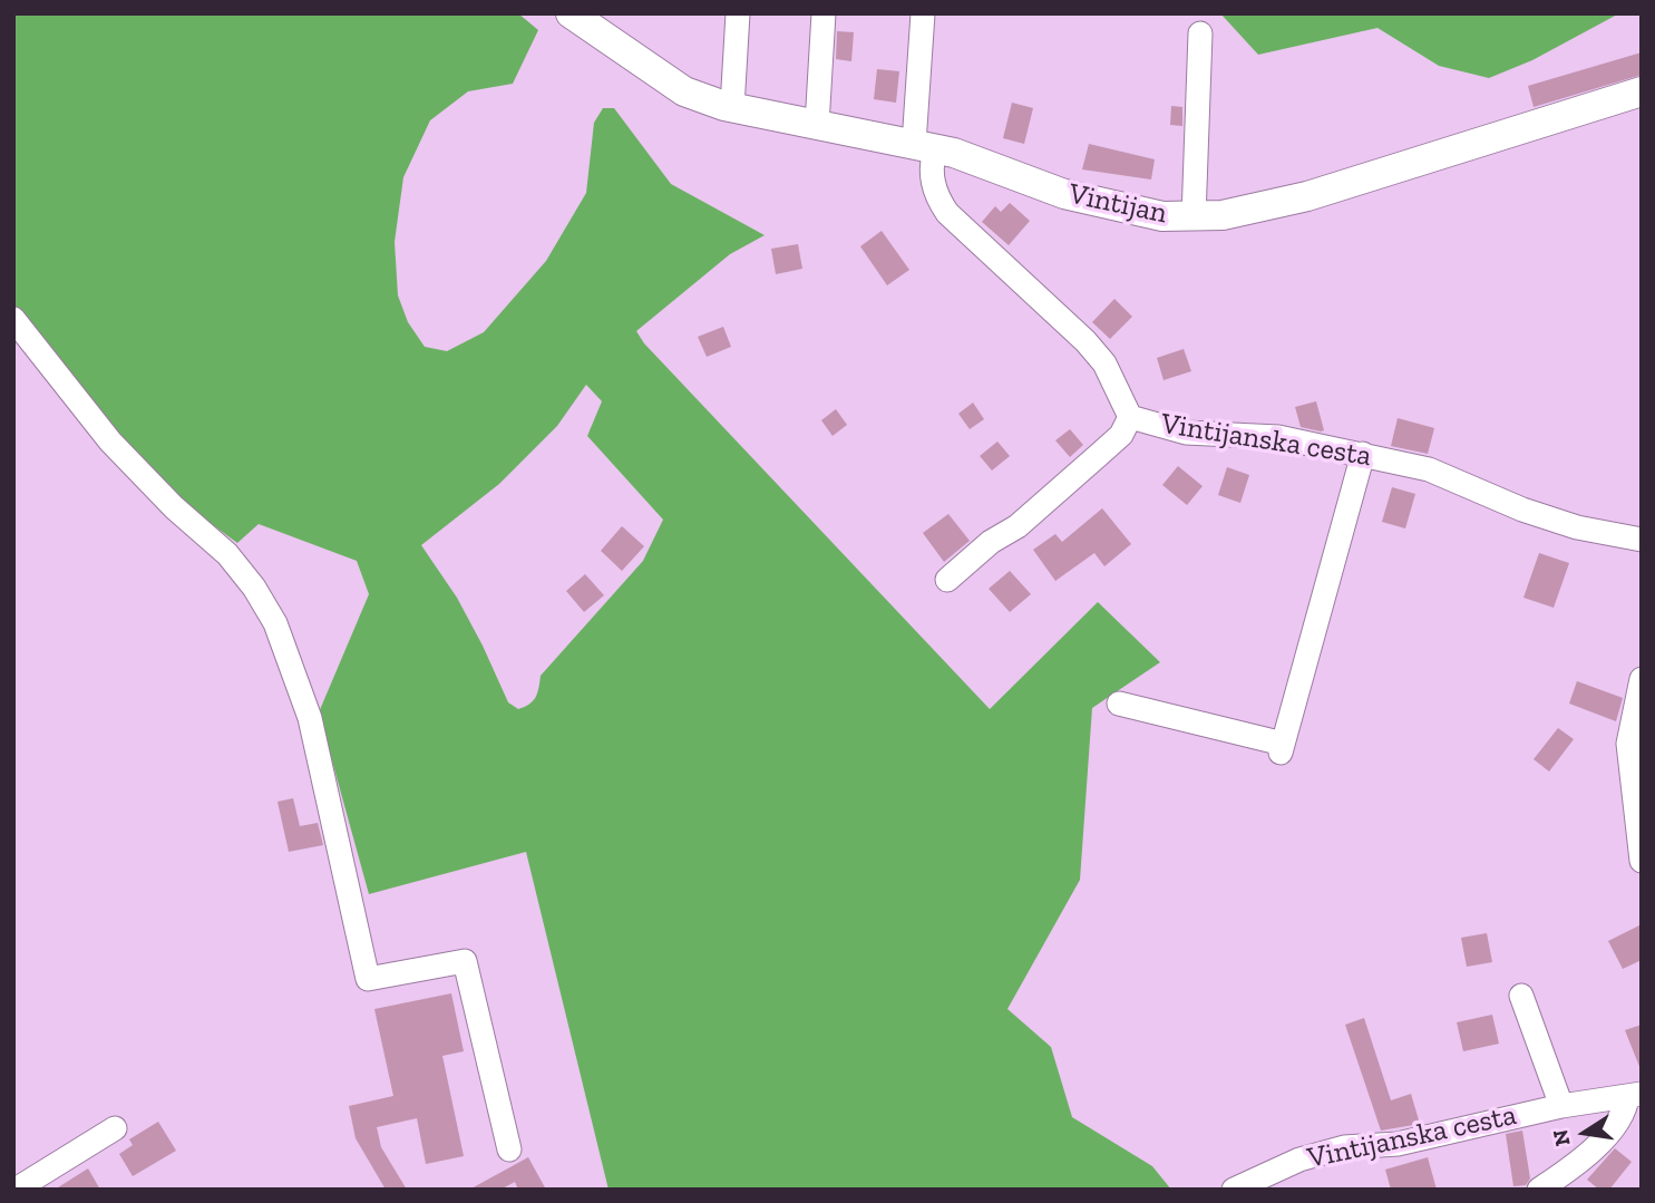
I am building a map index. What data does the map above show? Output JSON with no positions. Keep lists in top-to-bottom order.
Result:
{
  "streets": {
    "main road": ["Vintijan"],
    "street": ["Vintijanska cesta"]
  },
  "north": "left"
}
